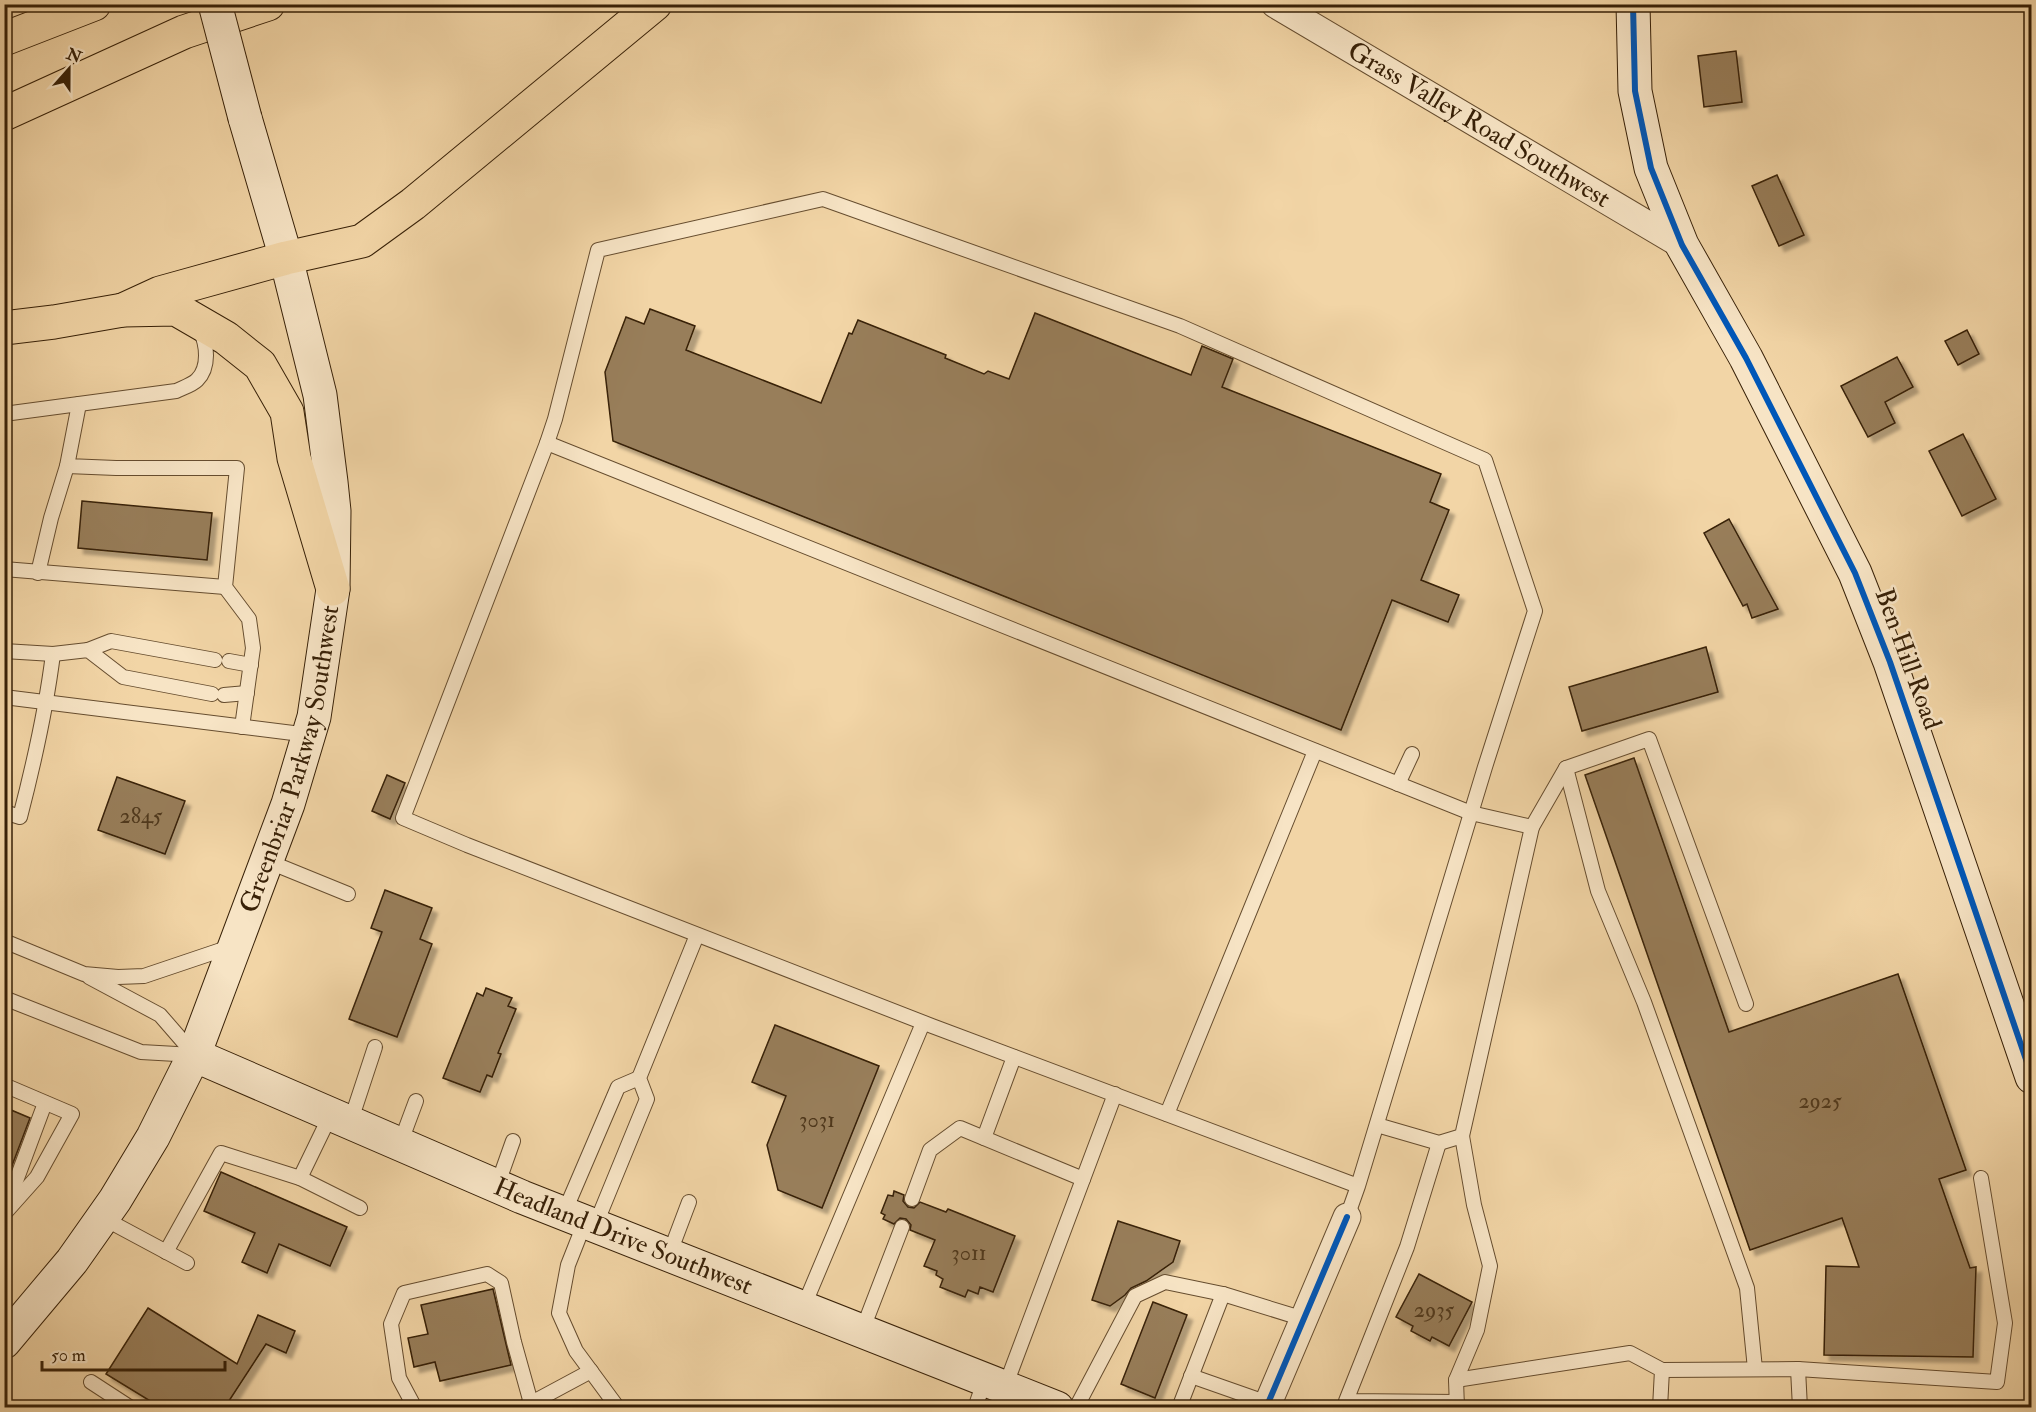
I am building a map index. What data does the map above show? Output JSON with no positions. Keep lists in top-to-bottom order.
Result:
{
  "streets": {
    "main road": ["Ben Hill Road", "Greenbriar Parkway Southwest", "Headland Drive Southwest"],
    "street": ["Grass Valley Road Southwest"]
  },
  "crossings": [
    ["Grass Valley Road Southwest", "Ben Hill Road"],
    ["Greenbriar Parkway Southwest", "Headland Drive Southwest"]
  ],
  "house_numbers": [
    "2845",
    "2925",
    "3031",
    "3011",
    "2935"
  ],
  "scale_bar": "50 m",
  "north": "top"
}
